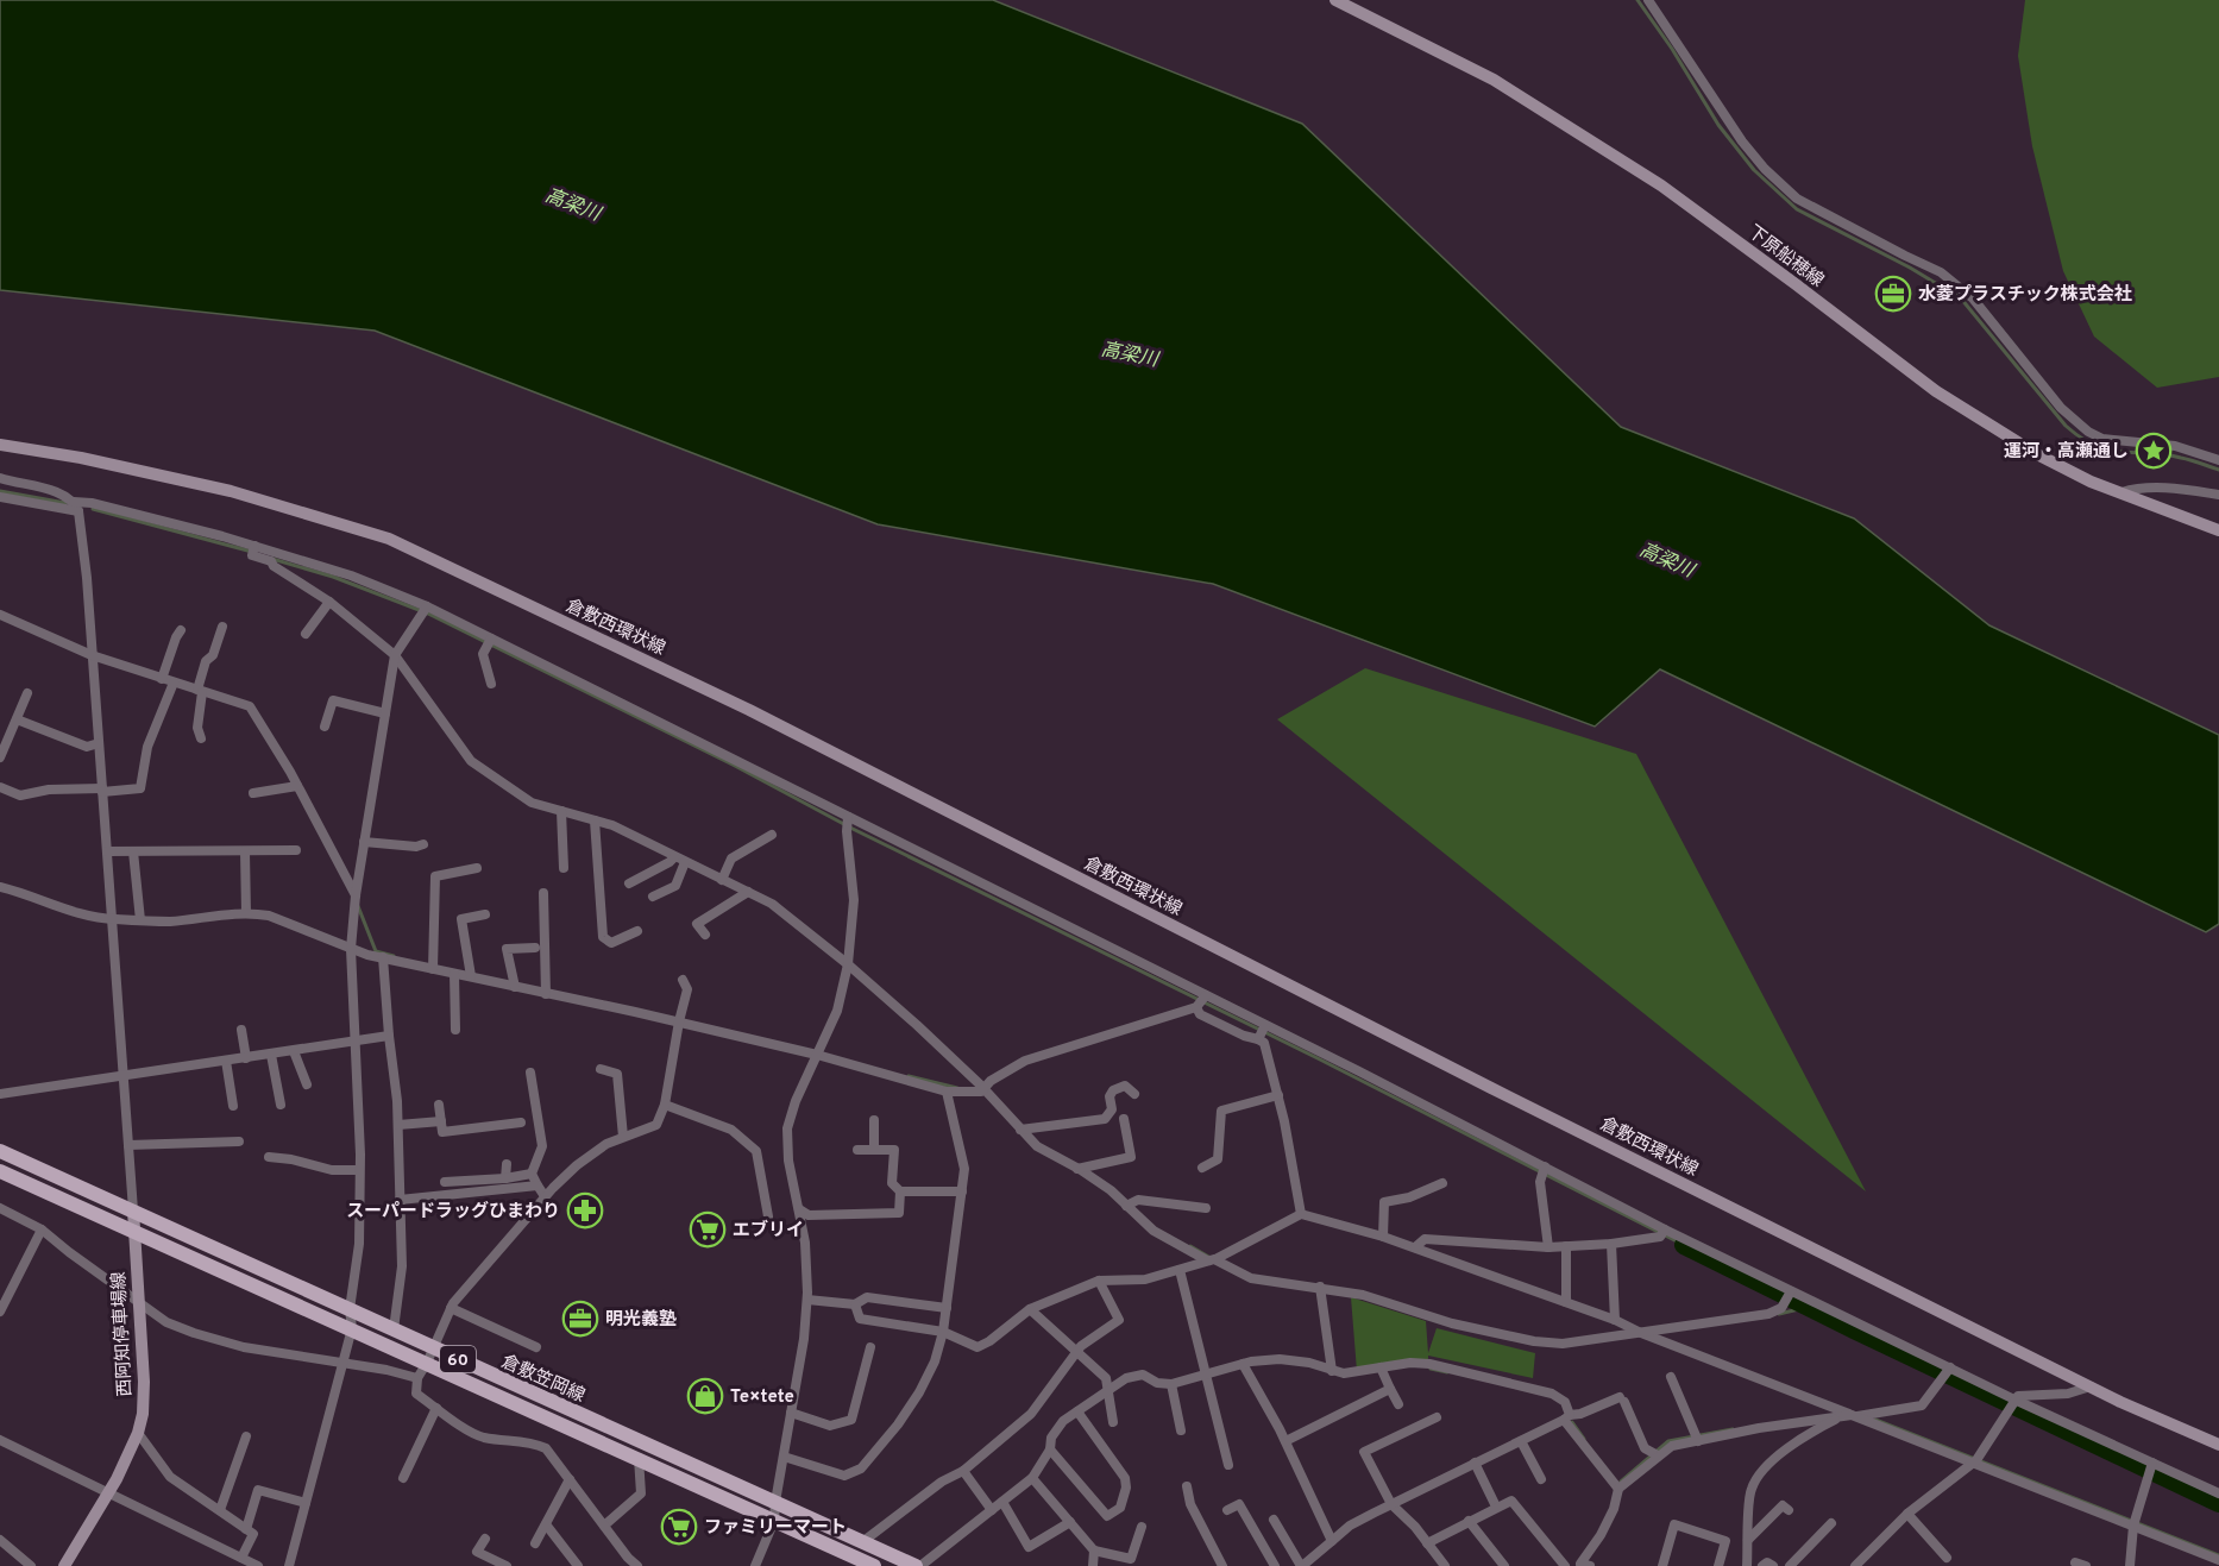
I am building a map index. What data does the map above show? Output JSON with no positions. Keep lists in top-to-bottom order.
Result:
{
  "streets": {
    "main road": [
      "下原船穂線",
      "倉敷西環状線",
      "西阿知停車場線",
      "60",
      "倉敷笠岡線"
    ]
  },
  "crossings": [
    ["西阿知停車場線", "倉敷笠岡線"]
  ],
  "water": ["高梁川"],
  "places": {
    "office": ["水菱プラスチック株式会社", "明光義塾"],
    "place": ["運河・高瀬通し"],
    "pharmacy": ["スーパードラッグひまわり"],
    "supermarket": ["エブリイ", "ファミリーマート"],
    "shop": ["Te×tete"]
  }
}
